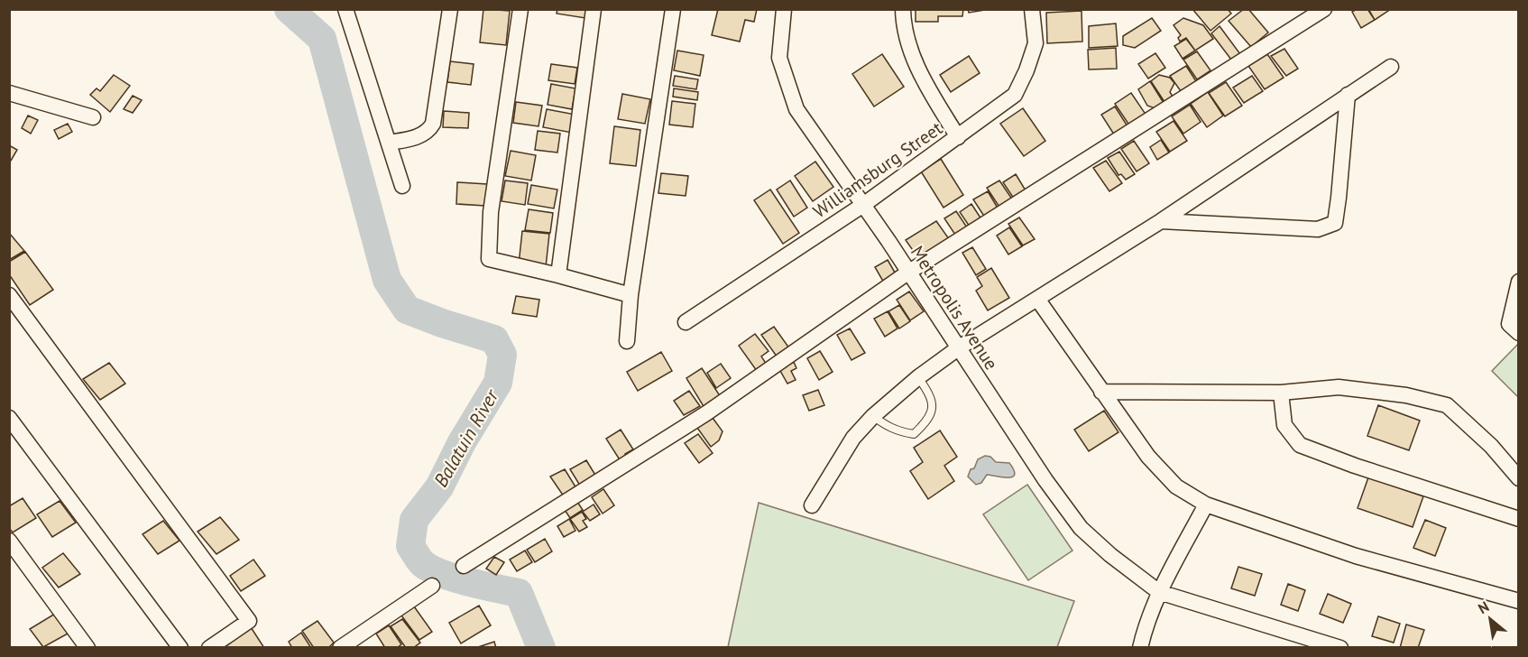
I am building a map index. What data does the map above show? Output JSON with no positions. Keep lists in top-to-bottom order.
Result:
{
  "streets": {
    "street": ["Williamsburg Street", "Metropolis Avenue"]
  },
  "crossings": [
    ["Williamsburg Street", "Metropolis Avenue"]
  ],
  "water": ["Balatuin River"],
  "north": "top left"
}
